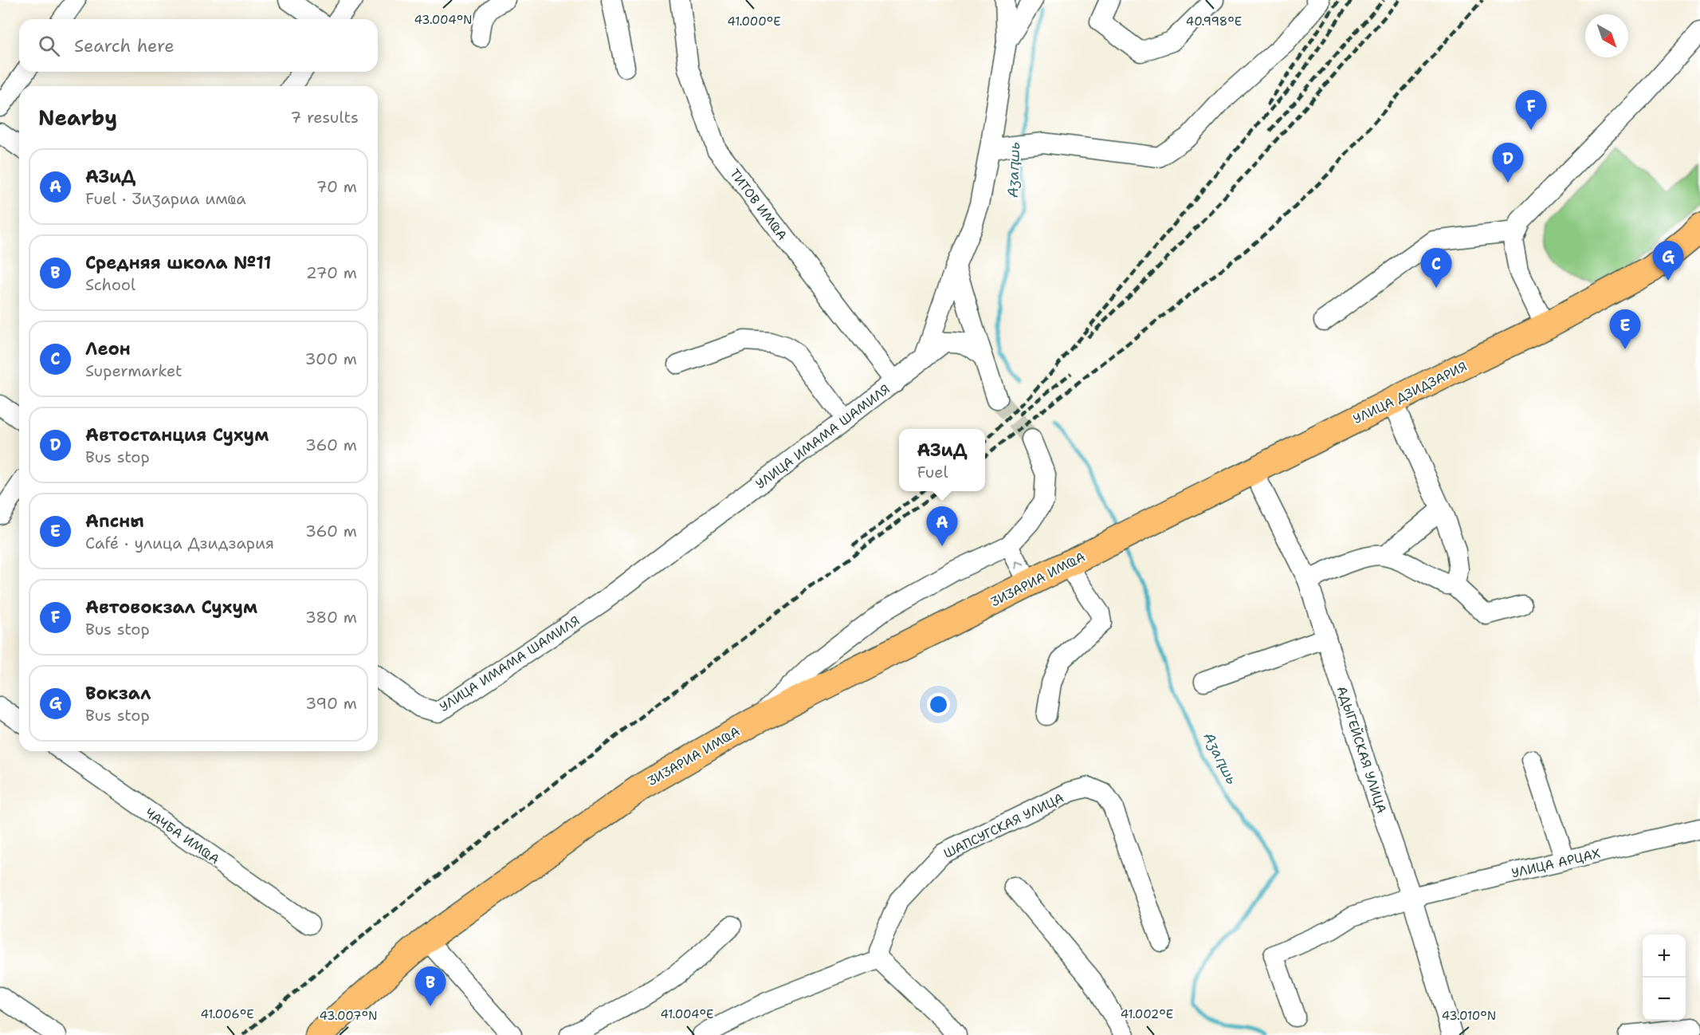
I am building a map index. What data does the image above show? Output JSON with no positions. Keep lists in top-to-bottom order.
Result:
{
  "streets": {
    "highway": ["УЛИЦА ДЗИДЗАРИЯ", "ӠИӠАРИА ИМҨА"],
    "street": [
      "ТИТОВ ИМҨА",
      "УЛИЦА ИМАМА ШАМИЛЯ",
      "АДЫГЕЙСКАЯ УЛИЦА",
      "ШАПСУГСКАЯ УЛИЦА",
      "ЧАЧБА ИМҨА",
      "УЛИЦА АРЦАХ"
    ]
  },
  "crossings": [
    ["ТИТОВ ИМҨА", "УЛИЦА ИМАМА ШАМИЛЯ"],
    ["УЛИЦА ДЗИДЗАРИЯ", "ӠИӠАРИА ИМҨА"],
    ["УЛИЦА ДЗИДЗАРИЯ", "АДЫГЕЙСКАЯ УЛИЦА"],
    ["АДЫГЕЙСКАЯ УЛИЦА", "УЛИЦА АРЦАХ"]
  ],
  "water": ["Аӡаԥшь"],
  "north": "bottom right",
  "page": {
    "search": "Search here",
    "heading": ["Nearby", "7 results"],
    "pins": [
      "F",
      "D",
      "G",
      "C",
      "E",
      "A",
      "B"
    ],
    "list": [
      {
        "mark": "A",
        "name": "АЗиД",
        "note": "Fuel · Ӡиӡариа имҩа",
        "value": "70 m"
      },
      {
        "mark": "B",
        "name": "Средняя школа №11",
        "note": "School",
        "value": "270 m"
      },
      {
        "mark": "C",
        "name": "Леон",
        "note": "Supermarket",
        "value": "300 m"
      },
      {
        "mark": "D",
        "name": "Автостанция Сухум",
        "note": "Bus stop",
        "value": "360 m"
      },
      {
        "mark": "E",
        "name": "Апсны",
        "note": "Café · улица Дзидзария",
        "value": "360 m"
      },
      {
        "mark": "F",
        "name": "Автовокзал Сухум",
        "note": "Bus stop",
        "value": "380 m"
      },
      {
        "mark": "G",
        "name": "Вокзал",
        "note": "Bus stop",
        "value": "390 m"
      }
    ],
    "popup": ["АЗиД", "Fuel"],
    "map_buttons": ["+", "−"]
  },
  "coordinates": [
    "43.004°N",
    "41.000°E",
    "40.998°E",
    "41.006°E",
    "41.004°E",
    "41.002°E",
    "43.007°N",
    "43.010°N"
  ]
}
